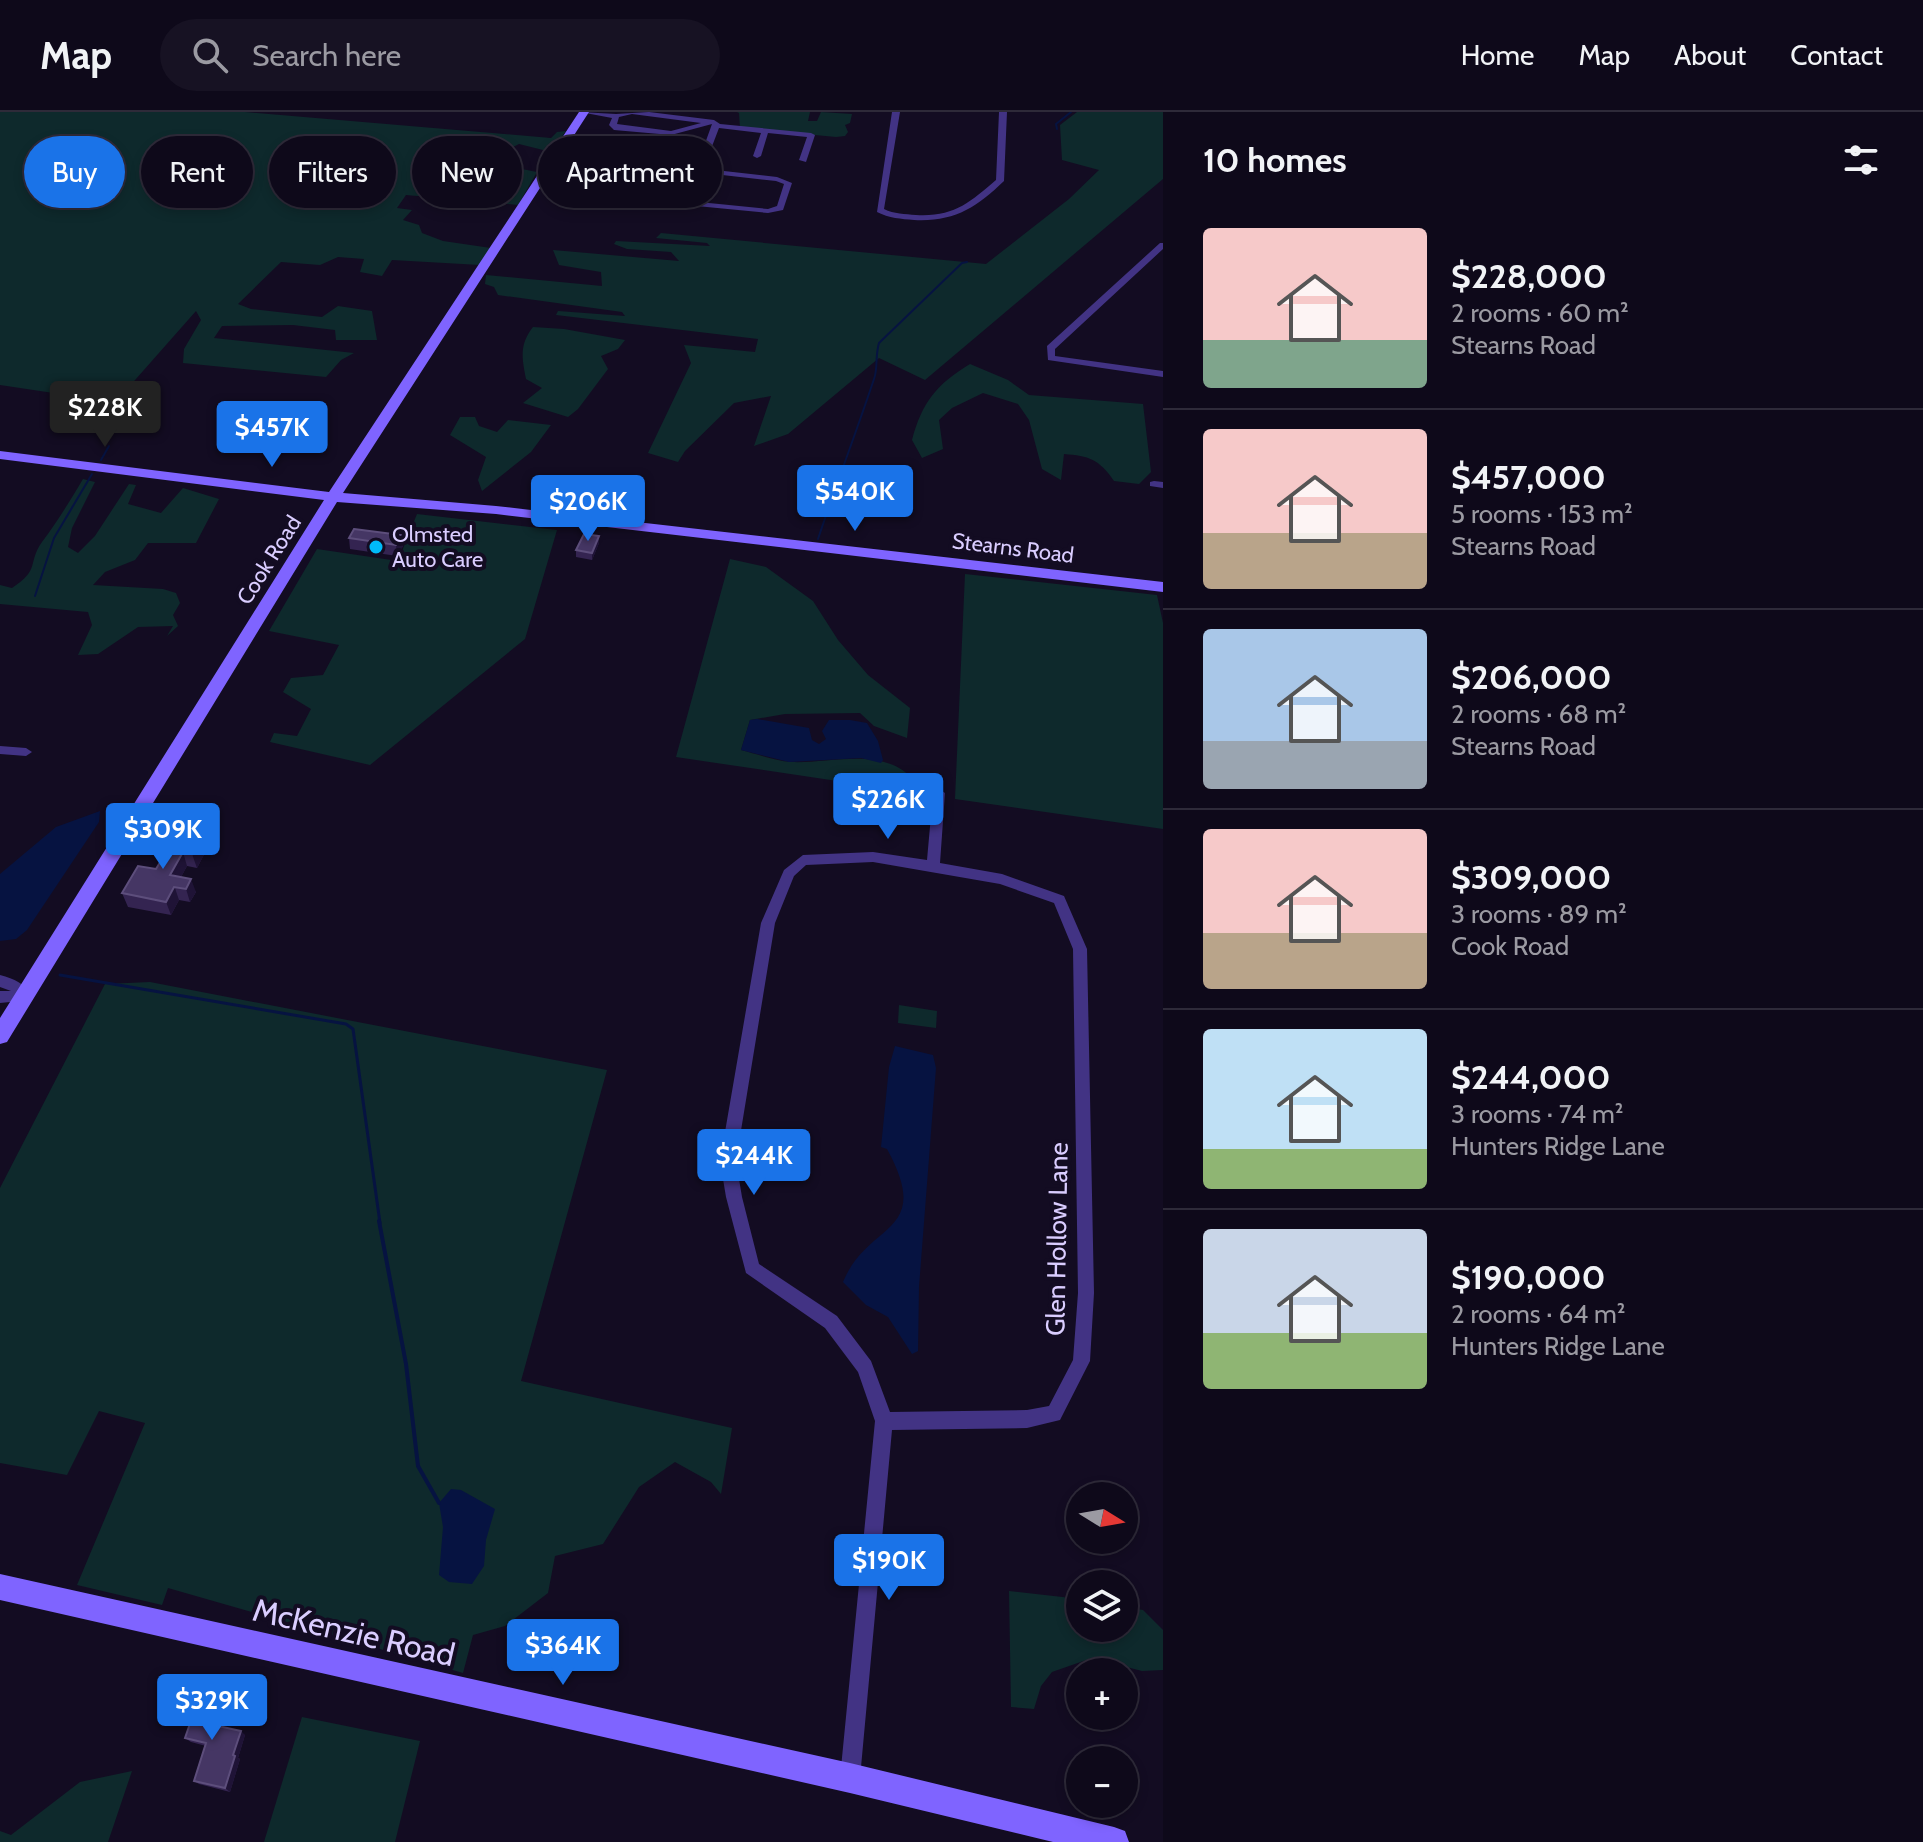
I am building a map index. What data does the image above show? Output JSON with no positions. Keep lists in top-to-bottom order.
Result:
{
  "streets": {
    "street": [
      "Stearns Road",
      "Cook Road",
      "Glen Hollow Lane",
      "McKenzie Road"
    ]
  },
  "crossings": [
    ["Stearns Road", "Cook Road"]
  ],
  "places": ["Olmsted Auto Care"],
  "north": "right",
  "page": {
    "header": "Map",
    "search": "Search here",
    "nav": [
      "Home",
      "Map",
      "About",
      "Contact"
    ],
    "heading": "10 homes",
    "chip": [
      "Buy",
      "Rent",
      "Filters",
      "New",
      "Apartment"
    ],
    "list": [
      {
        "name": "$228,000",
        "note": "2 rooms · 60 m² · Stearns Road"
      },
      {
        "name": "$457,000",
        "note": "5 rooms · 153 m² · Stearns Road"
      },
      {
        "name": "$206,000",
        "note": "2 rooms · 68 m² · Stearns Road"
      },
      {
        "name": "$309,000",
        "note": "3 rooms · 89 m² · Cook Road"
      },
      {
        "name": "$244,000",
        "note": "3 rooms · 74 m² · Hunters Ridge Lane"
      },
      {
        "name": "$190,000",
        "note": "2 rooms · 64 m² · Hunters Ridge Lane"
      }
    ],
    "price": [
      "$228K",
      "$457K",
      "$540K",
      "$206K",
      "$226K",
      "$309K",
      "$244K",
      "$190K",
      "$364K",
      "$329K"
    ],
    "map_buttons": ["+", "−"]
  }
}
